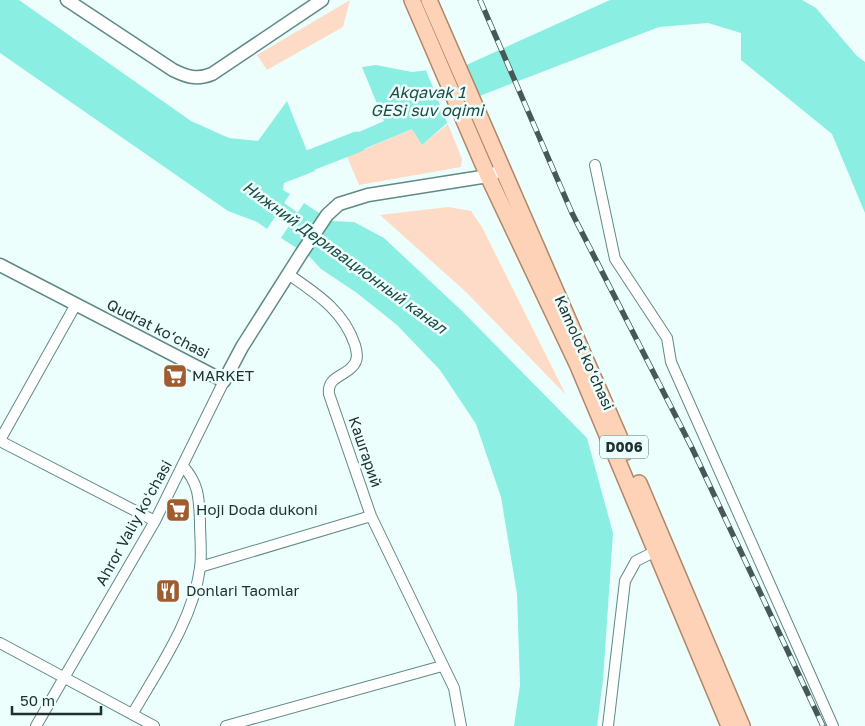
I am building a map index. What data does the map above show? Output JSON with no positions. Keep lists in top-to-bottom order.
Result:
{
  "streets": {
    "main road": ["Kamolot ko‘chasi", "D006"],
    "street": ["Qudrat ko‘chasi", "Кашгарий", "Ahror Valiy koʻchasi"]
  },
  "crossings": [
    ["Qudrat ko‘chasi", "Ahror Valiy koʻchasi"],
    ["Kamolot ko‘chasi", "D006"]
  ],
  "water": ["Akqavak 1 GESi suv oqimi", "Нижний Деривационный канал"],
  "places": {
    "supermarket": ["MARKET", "Hoji Doda dukoni"],
    "restaurant": ["Donlari Taomlar"]
  },
  "scale_bar": "50 m"
}
